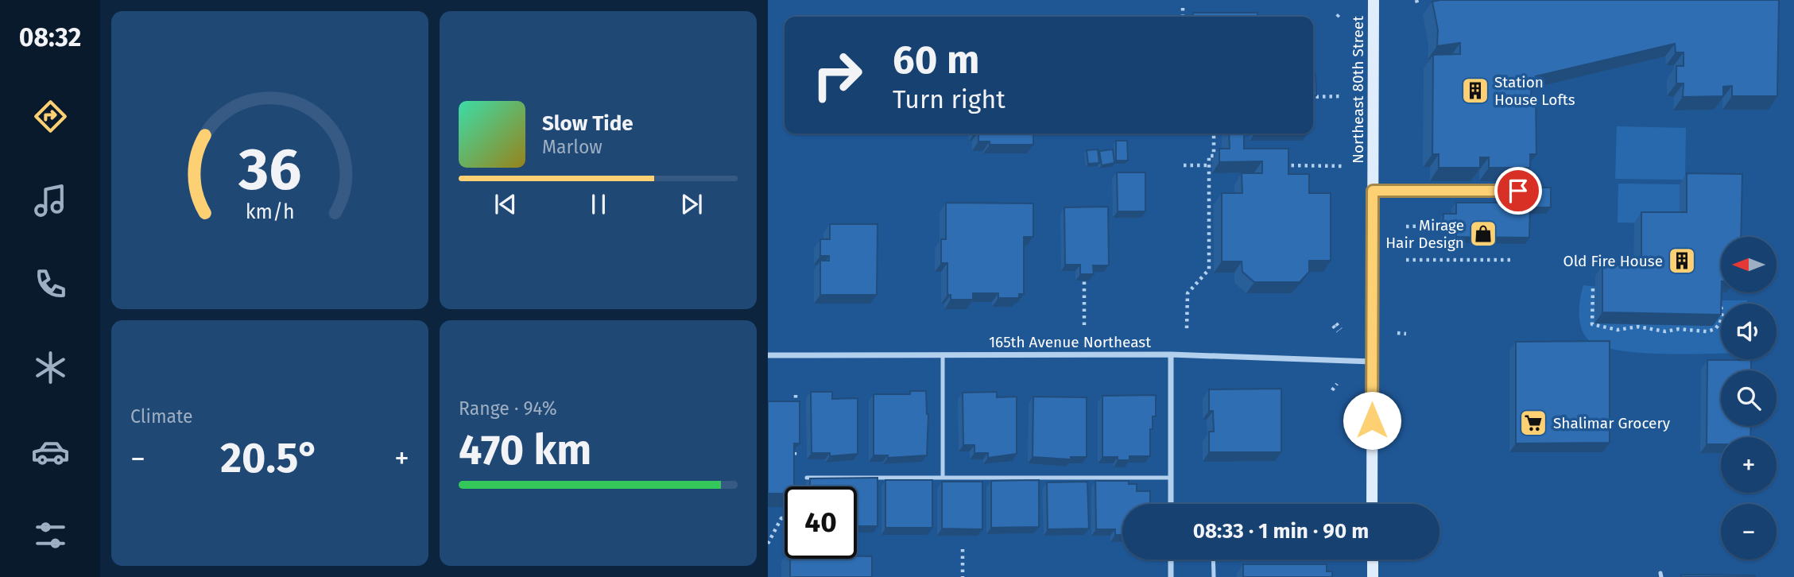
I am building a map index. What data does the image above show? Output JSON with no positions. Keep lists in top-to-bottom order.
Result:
{
  "streets": {
    "street": ["Northeast 80th Street", "165th Avenue Northeast"]
  },
  "crossings": [
    ["Northeast 80th Street", "165th Avenue Northeast"]
  ],
  "places": {
    "building": ["Station House Lofts", "Old Fire House"],
    "shop": ["Mirage Hair Design"],
    "supermarket": ["Shalimar Grocery"]
  },
  "north": "left",
  "page": {
    "tabs": "08:32",
    "turn": ["60 m", "Turn right"],
    "song": ["Slow Tide", "Marlow"],
    "map_buttons": ["+", "−"],
    "tile": [
      "Climate",
      ["Range · 94%", "470 km"]
    ],
    "heat": ["−", "20.5°", "+"],
    "limit": "40",
    "trip": "08:33 · 1 min · 90 m",
    "gauge": ["36", "km/h"]
  }
}
